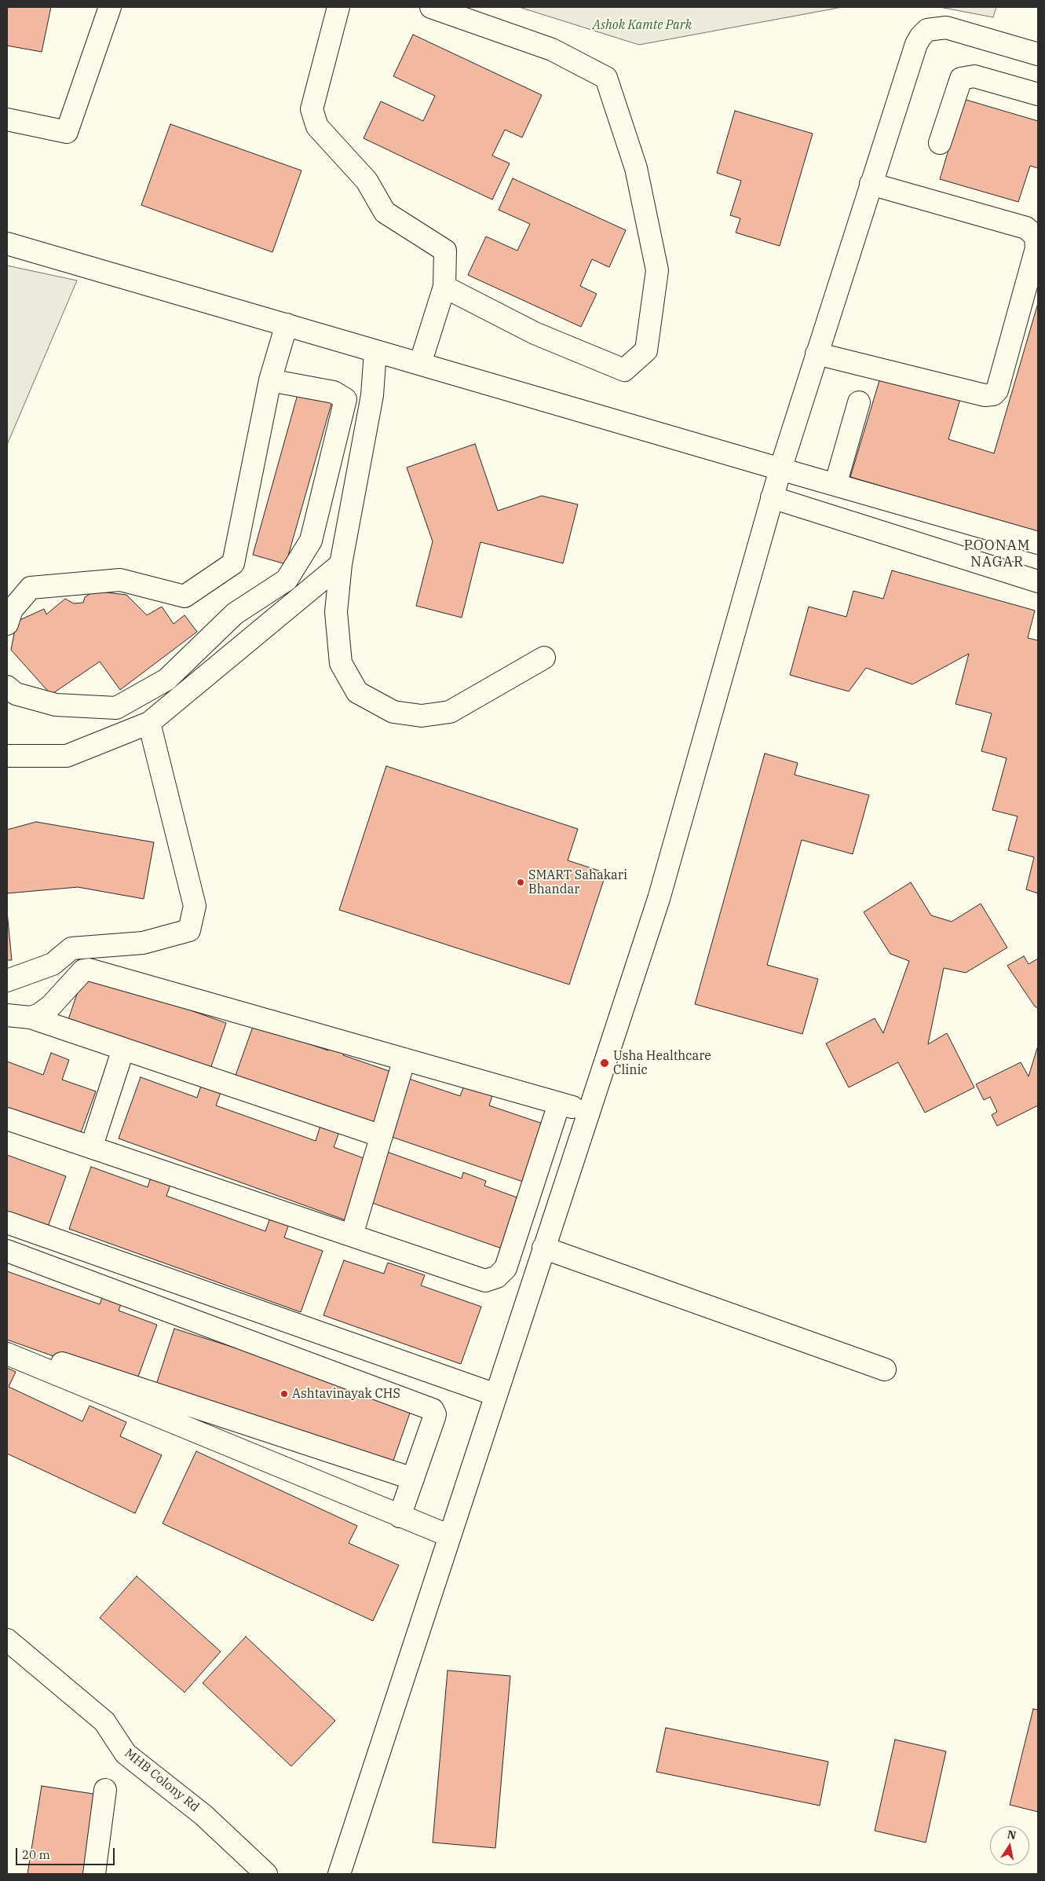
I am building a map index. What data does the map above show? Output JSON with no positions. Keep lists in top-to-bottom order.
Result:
{
  "streets": {
    "street": ["MHB Colony Rd"]
  },
  "districts": ["POONAM NAGAR"],
  "parks": ["Ashok Kamte Park"],
  "places": ["SMART Sahakari Bhandar", "Usha Healthcare Clinic", "Ashtavinayak CHS"],
  "scale_bar": "20 m",
  "north": "top"
}
